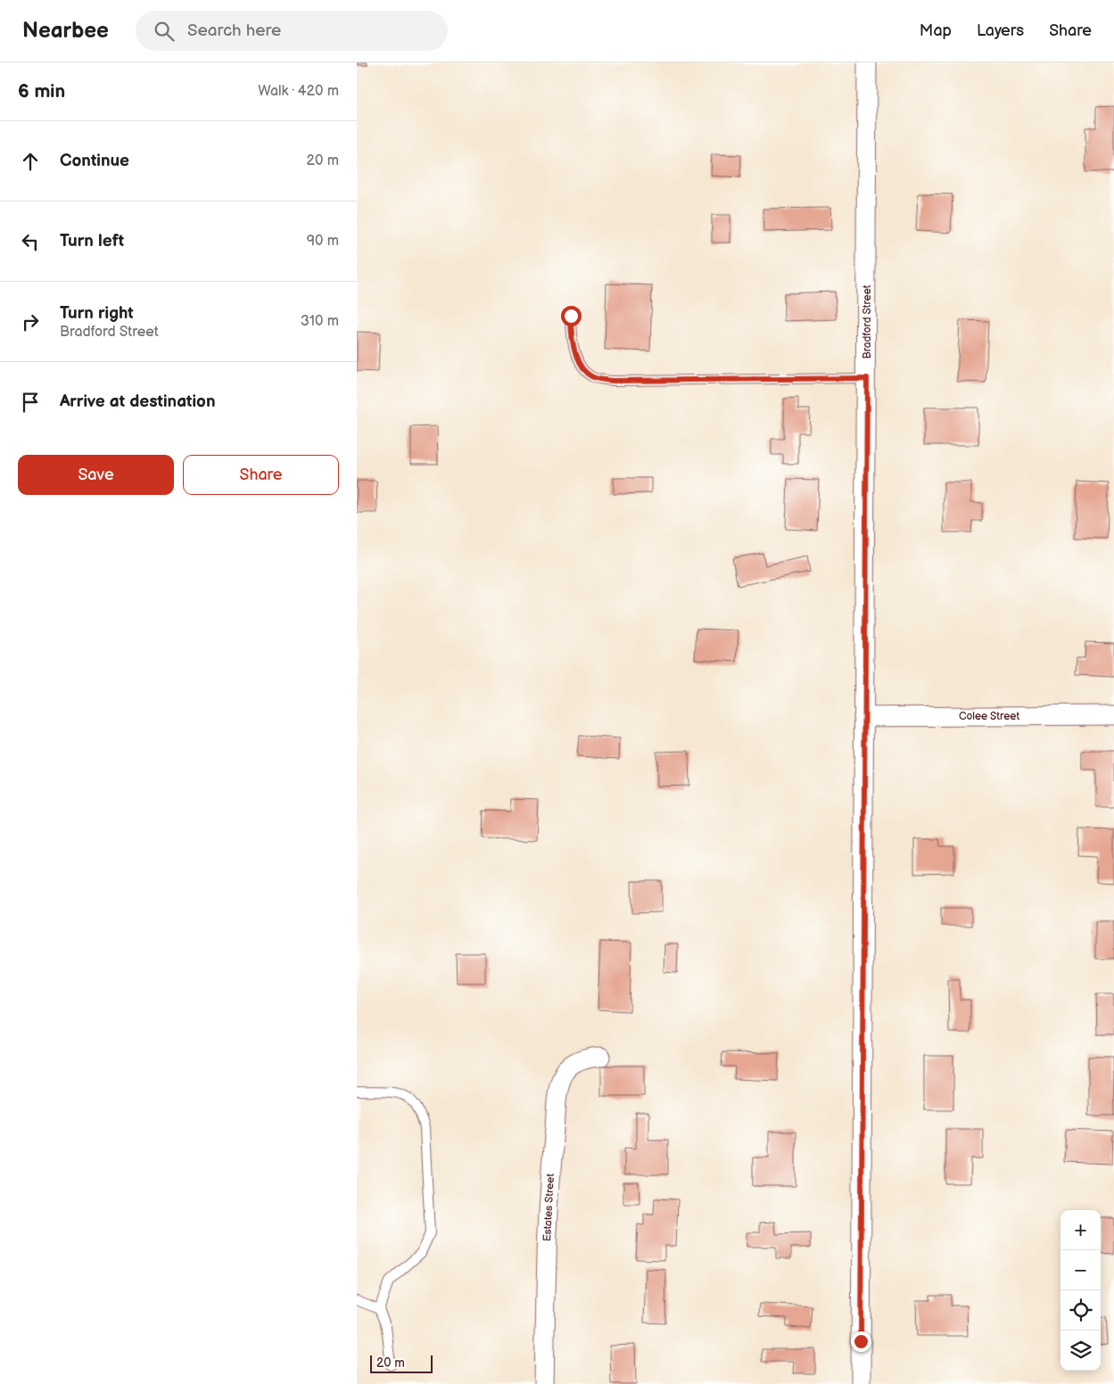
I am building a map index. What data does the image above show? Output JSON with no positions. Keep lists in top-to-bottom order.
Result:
{
  "streets": {
    "street": ["Bradford Street", "Colee Street", "Estates Street"]
  },
  "crossings": [
    ["Bradford Street", "Colee Street"]
  ],
  "scale_bar": "20 m",
  "page": {
    "header": "Nearbee",
    "search": "Search here",
    "nav": ["Map", "Layers", "Share"],
    "heading": ["6 min", "Walk · 420 m"],
    "list": [
      ["Continue", "20 m"],
      ["Turn left", "90 m"],
      ["Turn right", "Bradford Street", "310 m"],
      "Arrive at destination"
    ],
    "buttons": ["Save", "Share"],
    "map_buttons": ["+", "−"],
    "scale": "20 m"
  }
}
